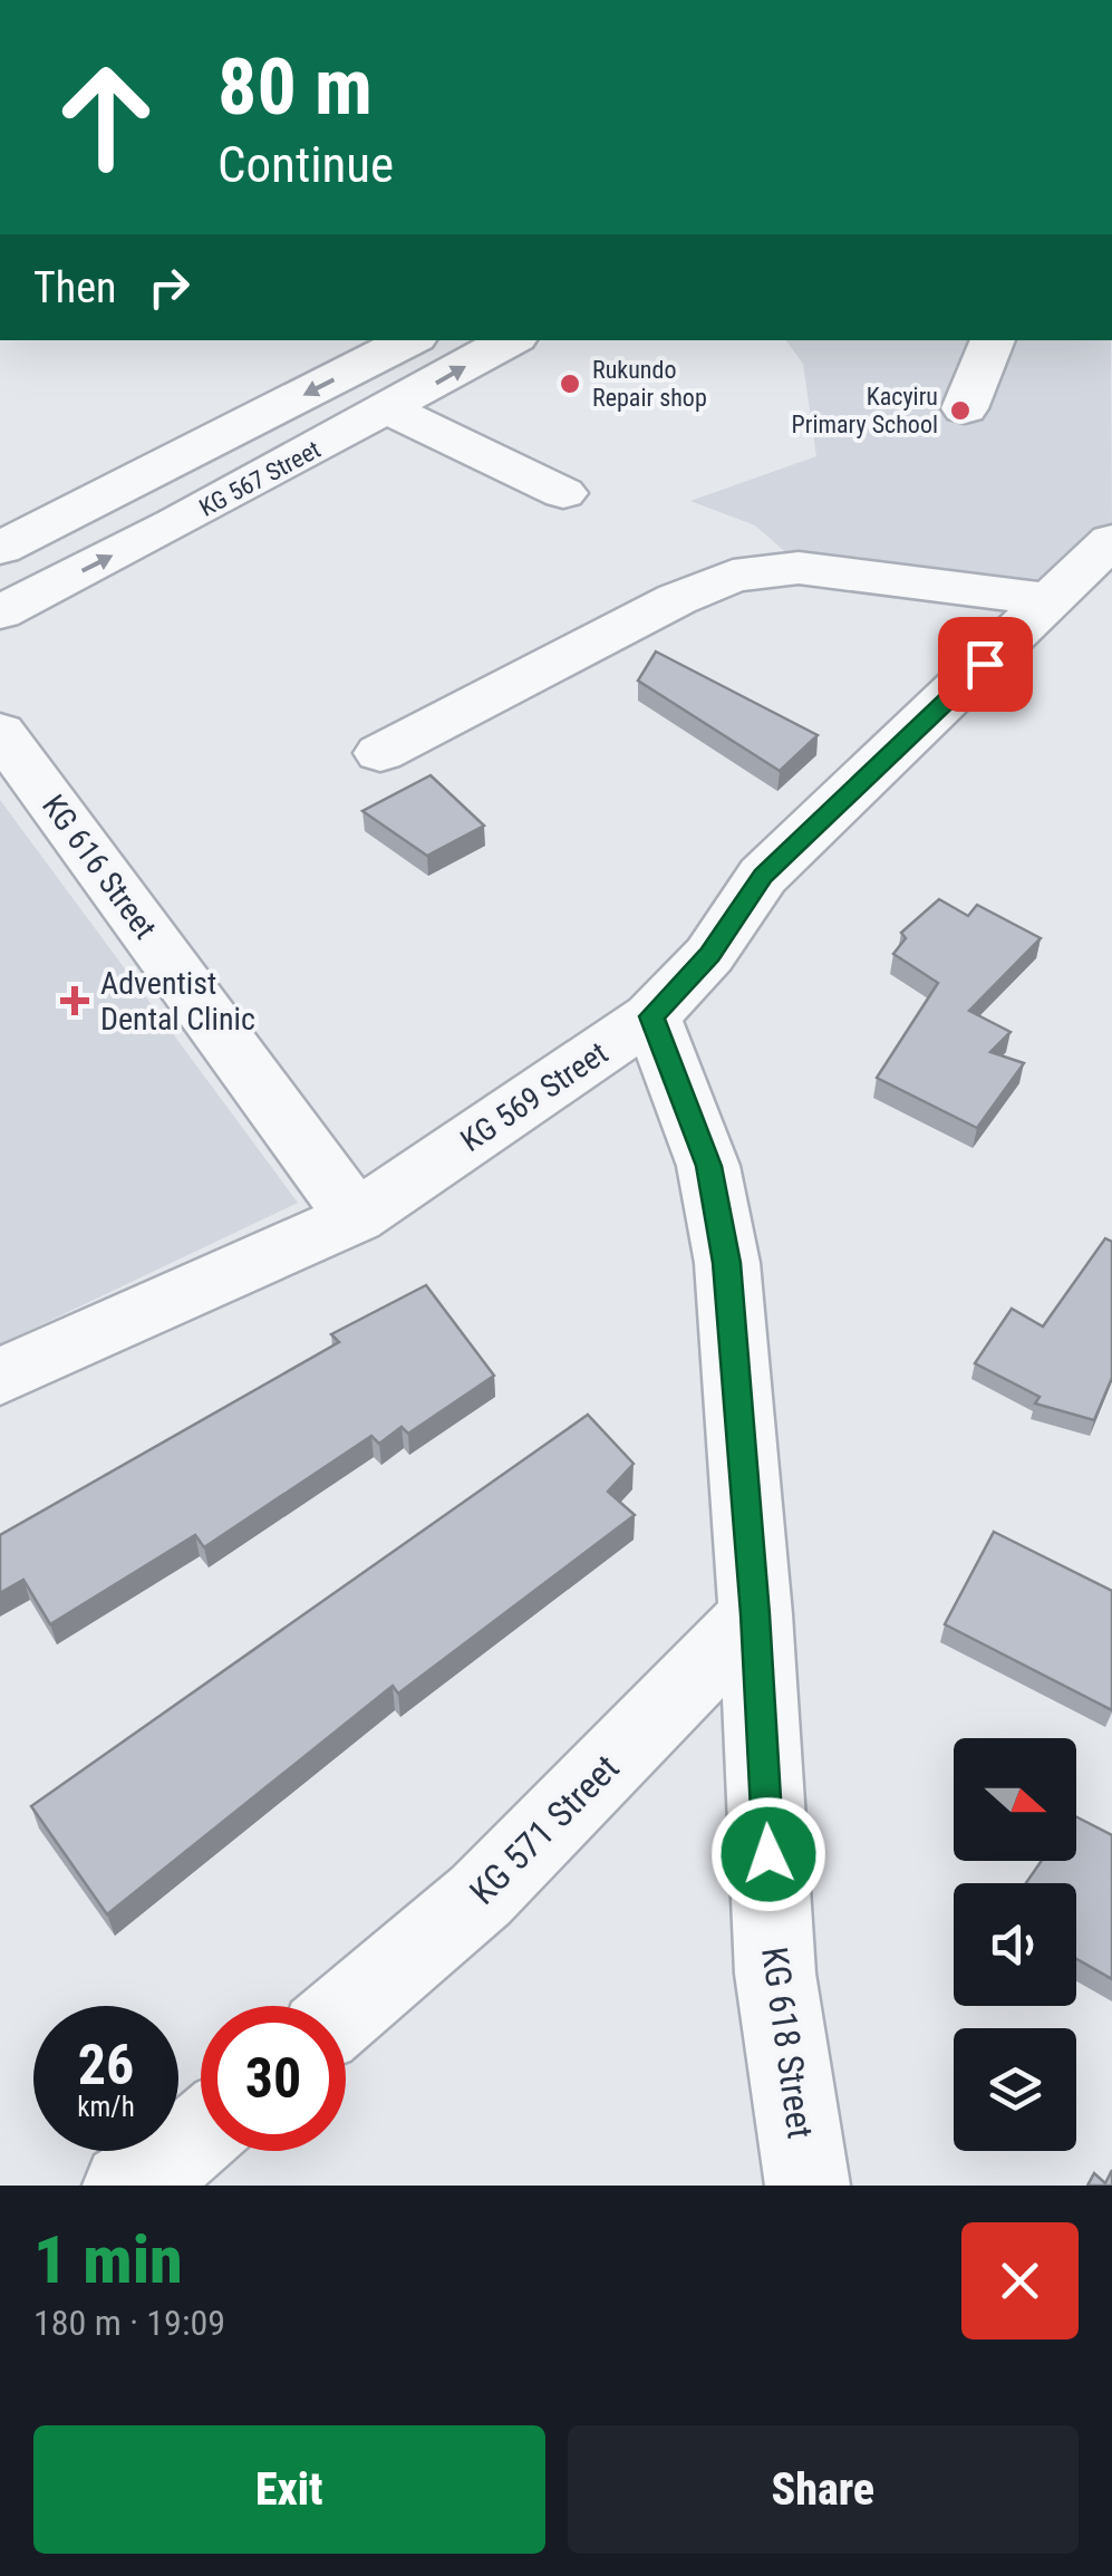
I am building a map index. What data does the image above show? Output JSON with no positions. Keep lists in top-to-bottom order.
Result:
{
  "streets": {
    "street": [
      "KG 567 Street",
      "KG 616 Street",
      "KG 569 Street",
      "KG 571 Street",
      "KG 618 Street"
    ]
  },
  "crossings": [
    ["KG 616 Street", "KG 569 Street"],
    ["KG 569 Street", "KG 618 Street"],
    ["KG 571 Street", "KG 618 Street"]
  ],
  "places": {
    "other": ["Rukundo Repair shop", "Kacyiru Primary School"],
    "health": ["Adventist Dental Clinic"]
  },
  "north": "right",
  "page": {
    "turn": ["80 m", "Continue"],
    "then": "Then",
    "speed": "26 km/h",
    "limit": "30",
    "heading": ["1 min", "180 m · 19:09"],
    "buttons": ["Exit", "Share"]
  }
}
